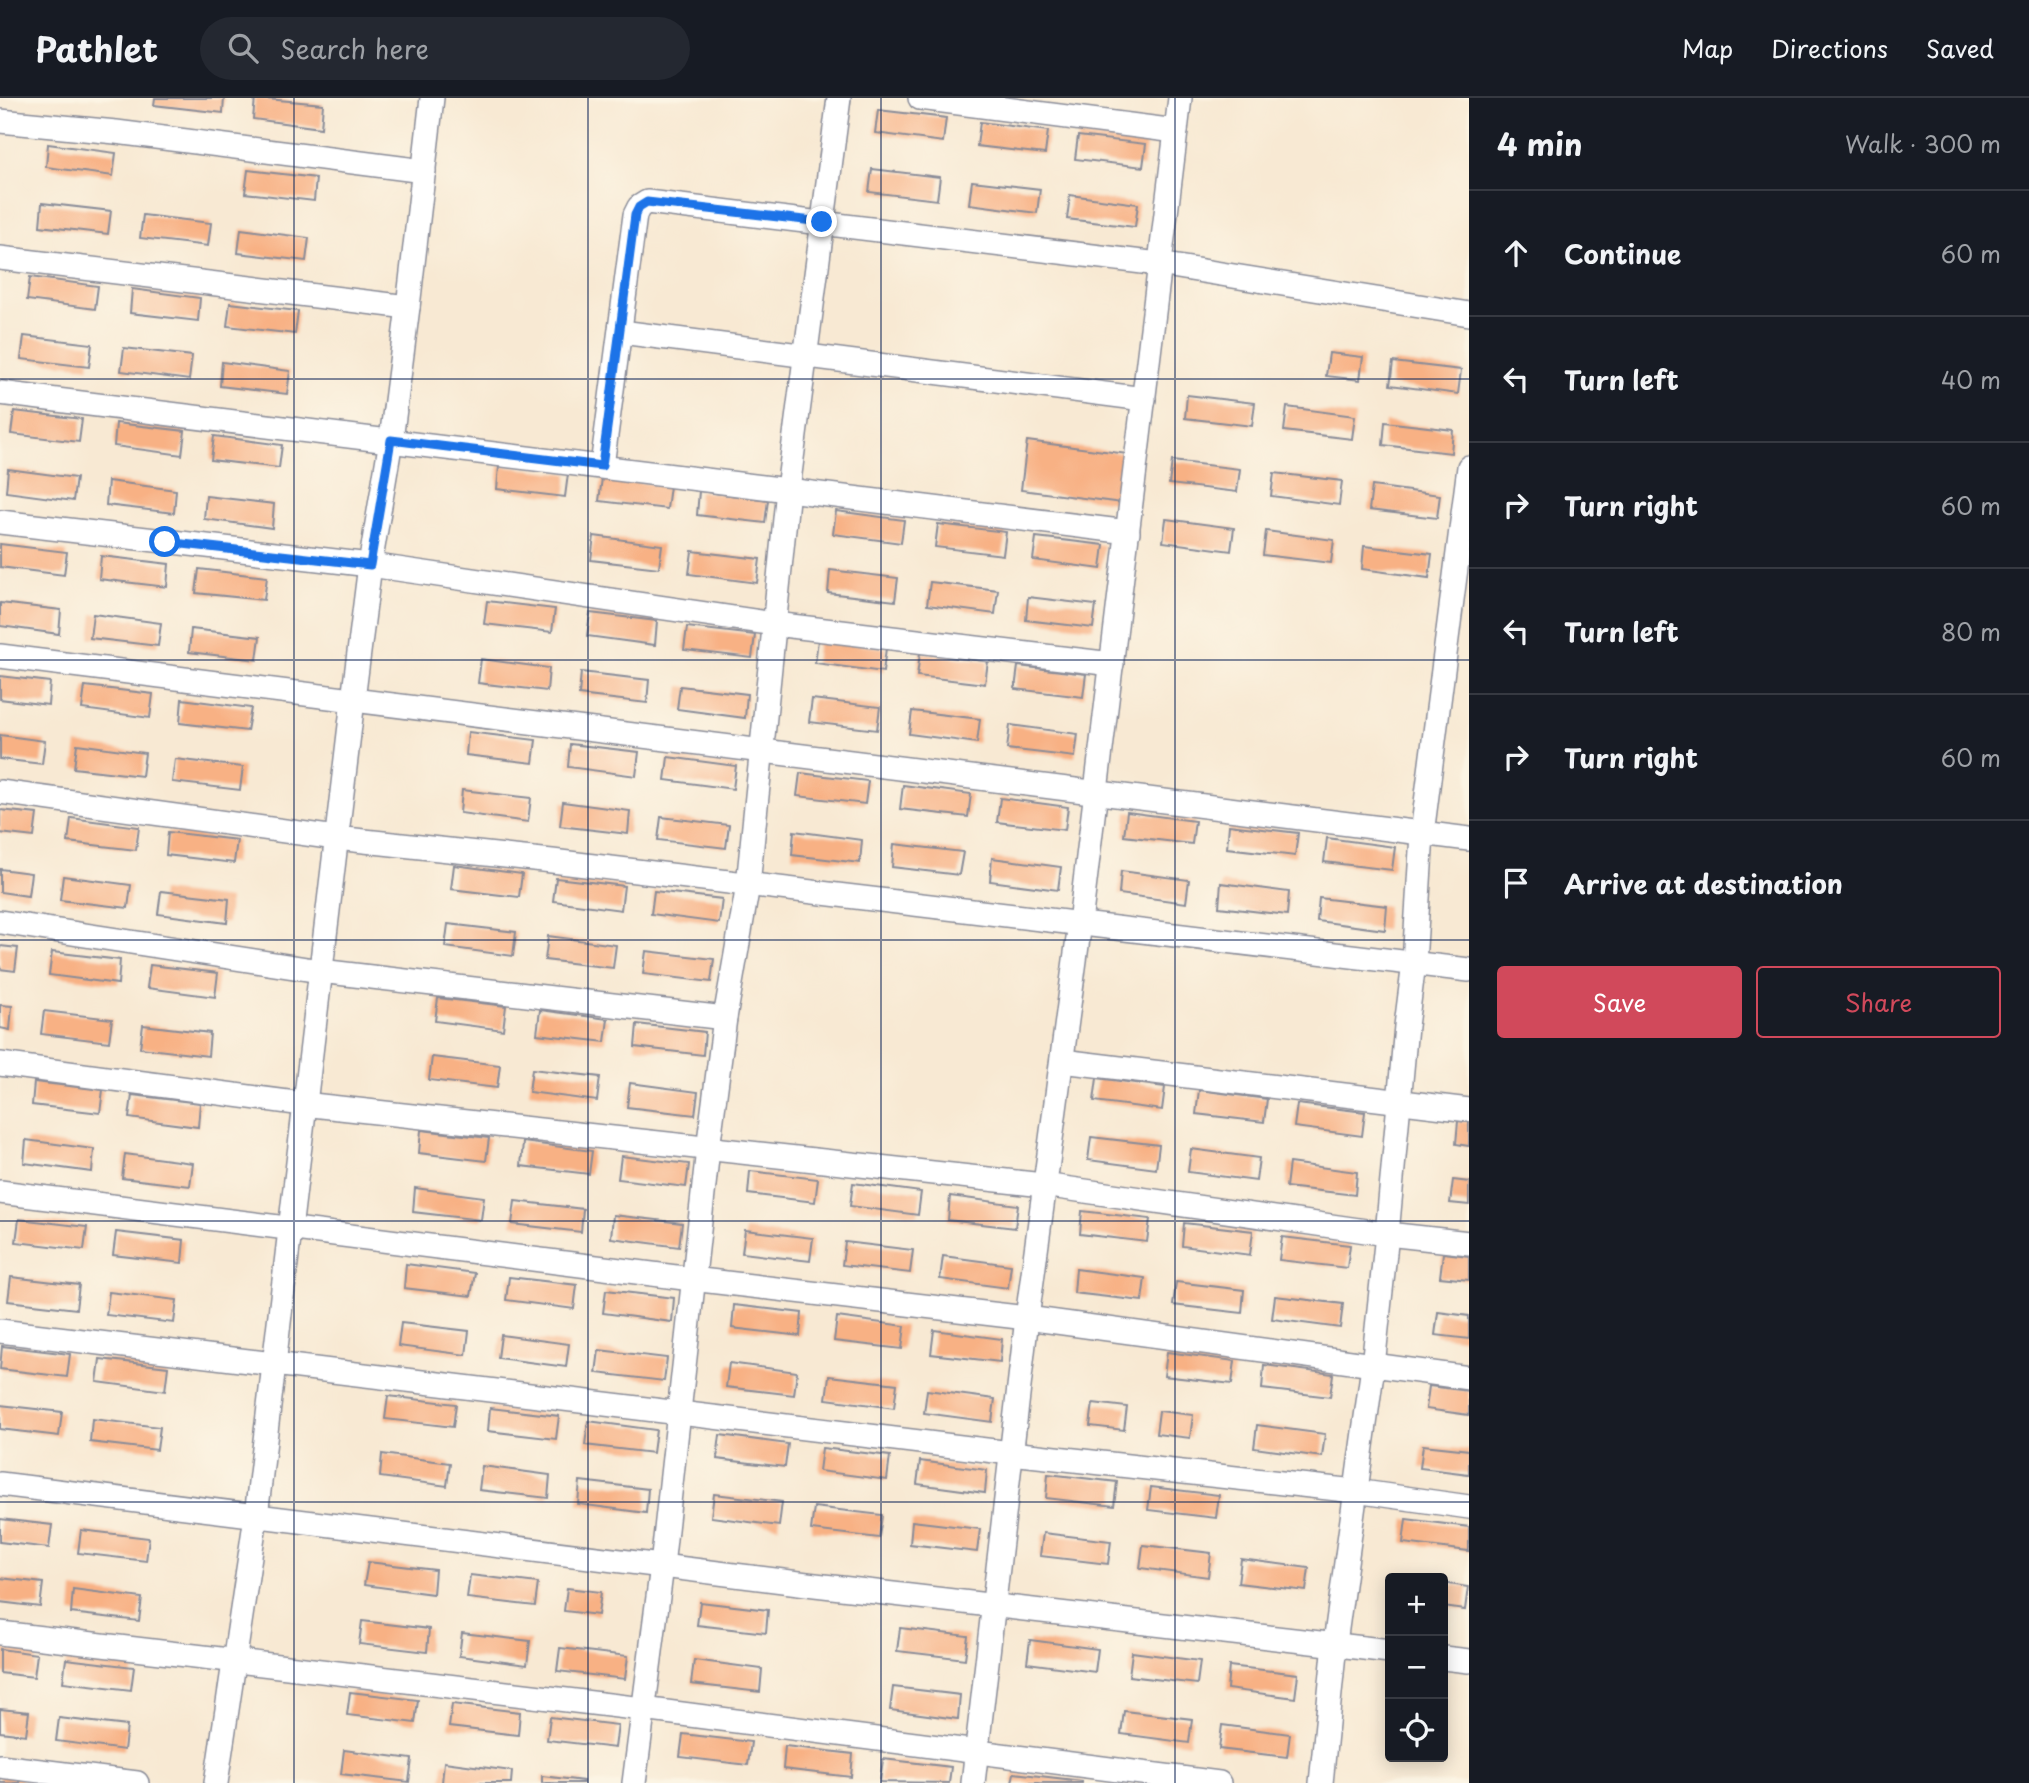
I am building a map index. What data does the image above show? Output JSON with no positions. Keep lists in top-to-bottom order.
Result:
{
  "page": {
    "header": "Pathlet",
    "search": "Search here",
    "nav": ["Map", "Directions", "Saved"],
    "heading": ["4 min", "Walk · 300 m"],
    "list": [
      ["Continue", "60 m"],
      ["Turn left", "40 m"],
      ["Turn right", "60 m"],
      ["Turn left", "80 m"],
      ["Turn right", "60 m"],
      "Arrive at destination"
    ],
    "buttons": ["Save", "Share"],
    "map_buttons": ["+", "−"]
  }
}
